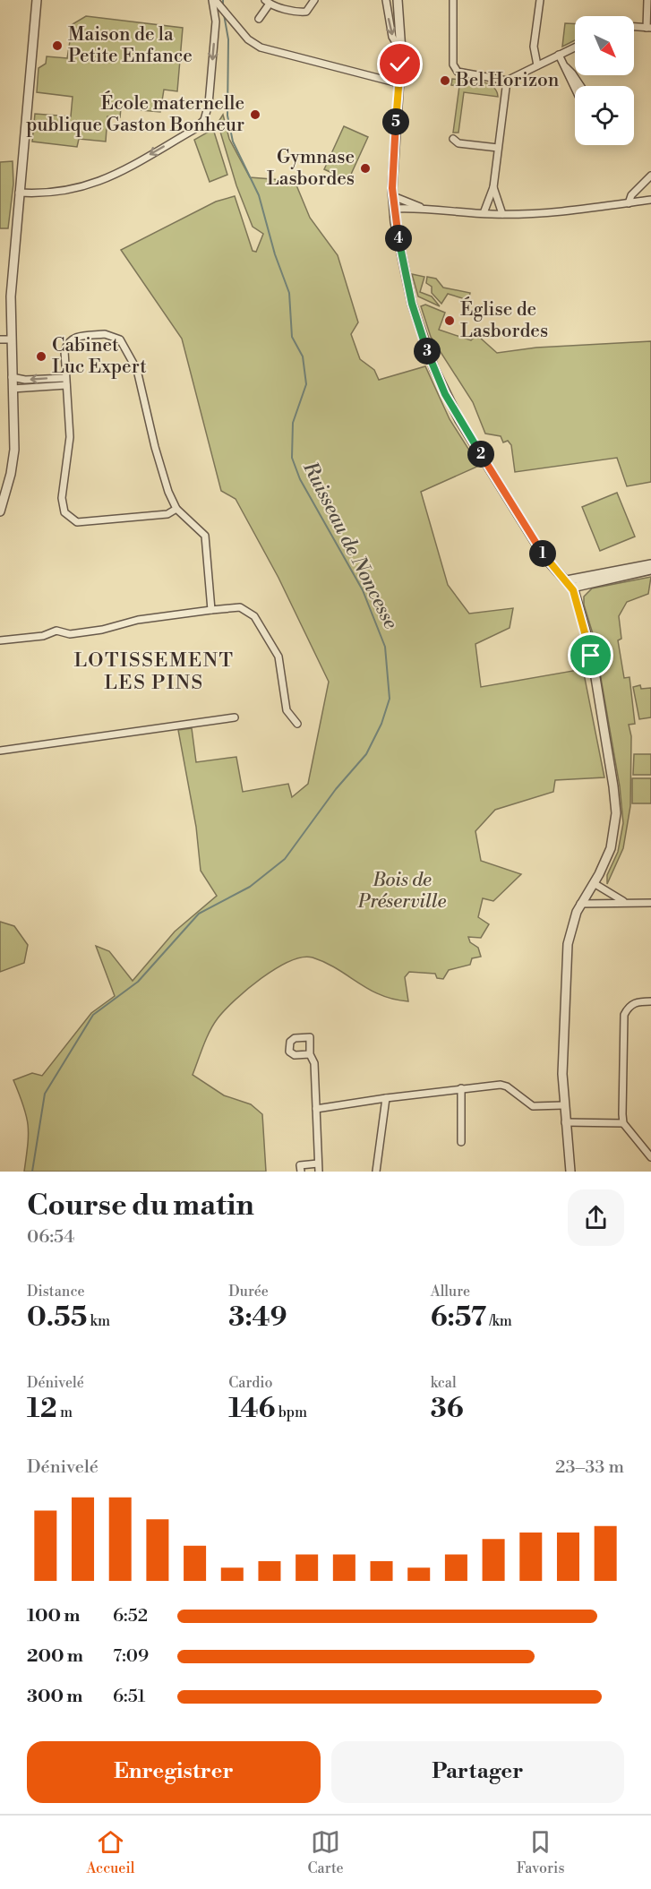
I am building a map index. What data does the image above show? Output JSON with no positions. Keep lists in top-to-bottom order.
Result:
{
  "districts": ["LOTISSEMENT LES PINS"],
  "water": ["Ruisseau de Noncesse"],
  "parks": ["Bois de Préserville"],
  "places": [
    "Maison de la Petite Enfance",
    "Bel Horizon",
    "École maternelle publique Gaston Bonheur",
    "Gymnase Lasbordes",
    "Église de Lasbordes",
    "Cabinet Luc Expert"
  ],
  "north": "bottom right",
  "page": {
    "pins": [
      "5",
      "4",
      "3",
      "2",
      "1"
    ],
    "heading": ["Course du matin", "06:54"],
    "stats": [
      ["Distance", "0.55 km"],
      ["Durée", "3:49"],
      ["Allure", "6:57 /km"],
      ["Dénivelé", "12 m"],
      ["Cardio", "146 bpm"],
      ["kcal", "36"]
    ],
    "chart": ["Dénivelé", "23–33 m"],
    "list": [
      {
        "name": "100 m",
        "note": "6:52"
      },
      {
        "name": "200 m",
        "note": "7:09"
      },
      {
        "name": "300 m",
        "note": "6:51"
      }
    ],
    "buttons": ["Enregistrer", "Partager"],
    "tabs": ["Accueil", "Carte", "Favoris"]
  }
}
